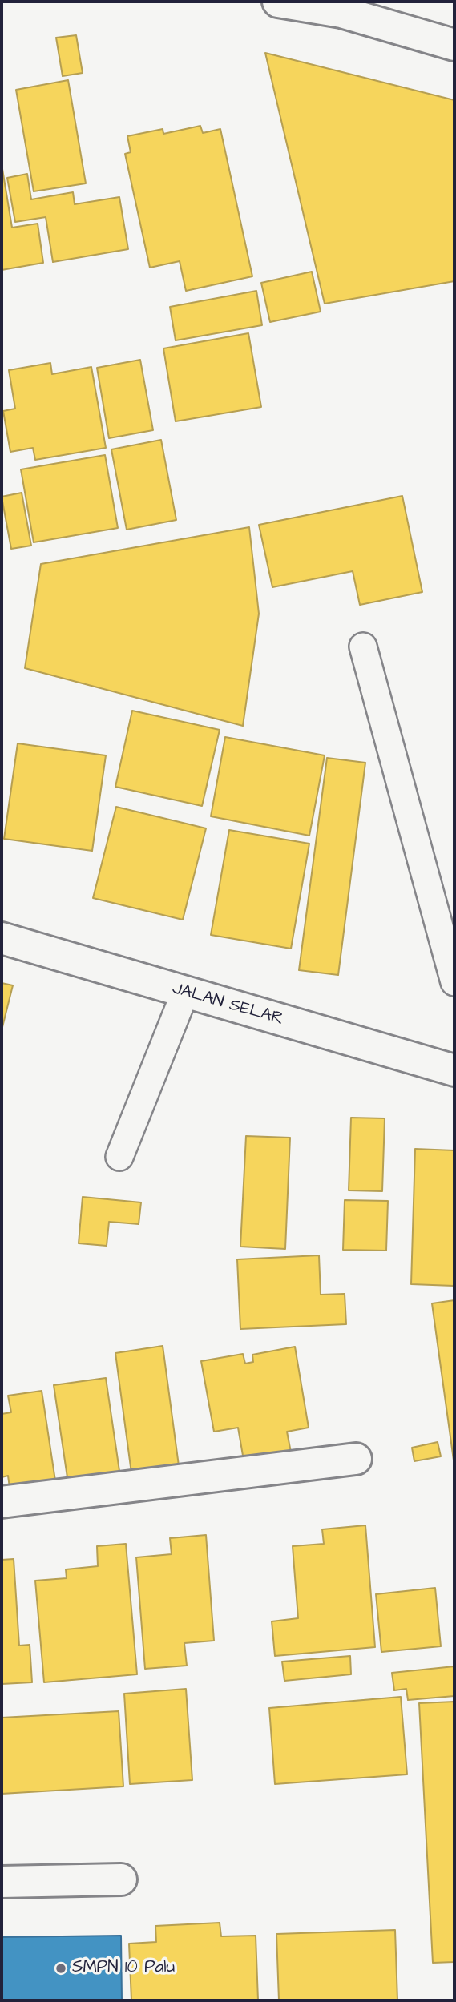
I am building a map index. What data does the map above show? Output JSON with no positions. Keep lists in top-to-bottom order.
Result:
{
  "streets": {
    "street": ["JALAN SELAR"]
  },
  "places": ["SMPN 10 Palu"]
}
